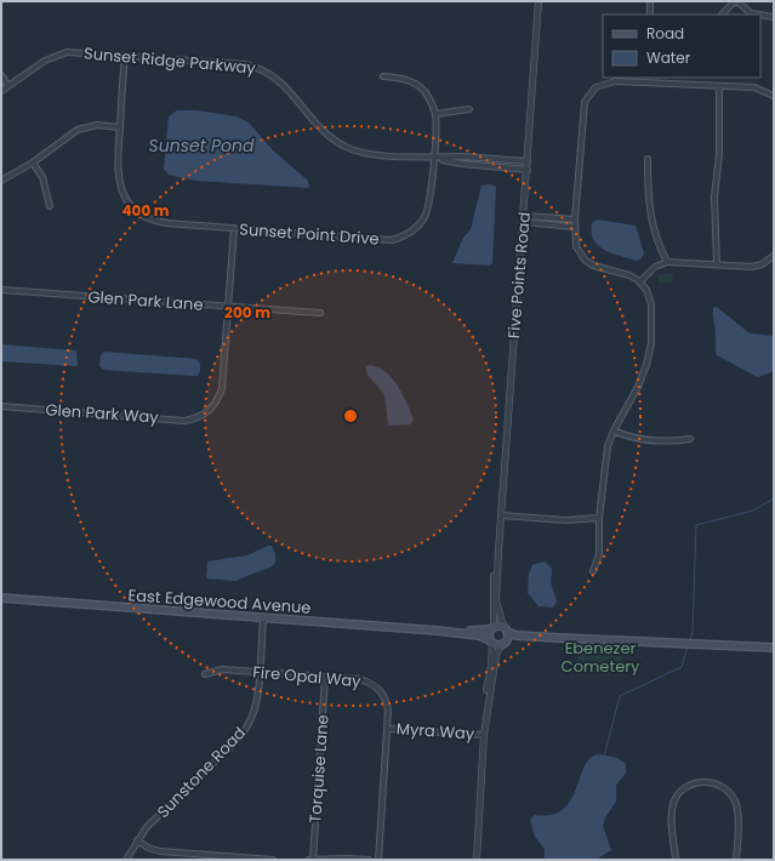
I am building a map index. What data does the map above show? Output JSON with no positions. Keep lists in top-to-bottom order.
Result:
{
  "streets": {
    "main road": ["East Edgewood Avenue"],
    "street": [
      "Sunset Ridge Parkway",
      "Sunset Point Drive",
      "Five Points Road",
      "Glen Park Lane",
      "Glen Park Way",
      "Fire Opal Way",
      "Myra Way",
      "Torquise Lane",
      "Sunstone Road"
    ]
  },
  "crossings": [
    ["Sunset Ridge Parkway", "Sunset Point Drive"],
    ["Sunset Ridge Parkway", "Five Points Road"],
    ["Glen Park Lane", "Glen Park Way"],
    ["East Edgewood Avenue", "Sunstone Road"],
    ["Fire Opal Way", "Myra Way"],
    ["Fire Opal Way", "Torquise Lane"],
    ["Fire Opal Way", "Sunstone Road"]
  ],
  "water": ["Sunset Pond"],
  "parks": ["Ebenezer Cometery"],
  "legend": ["Road", "Water"],
  "rings": ["400 m", "200 m"]
}
